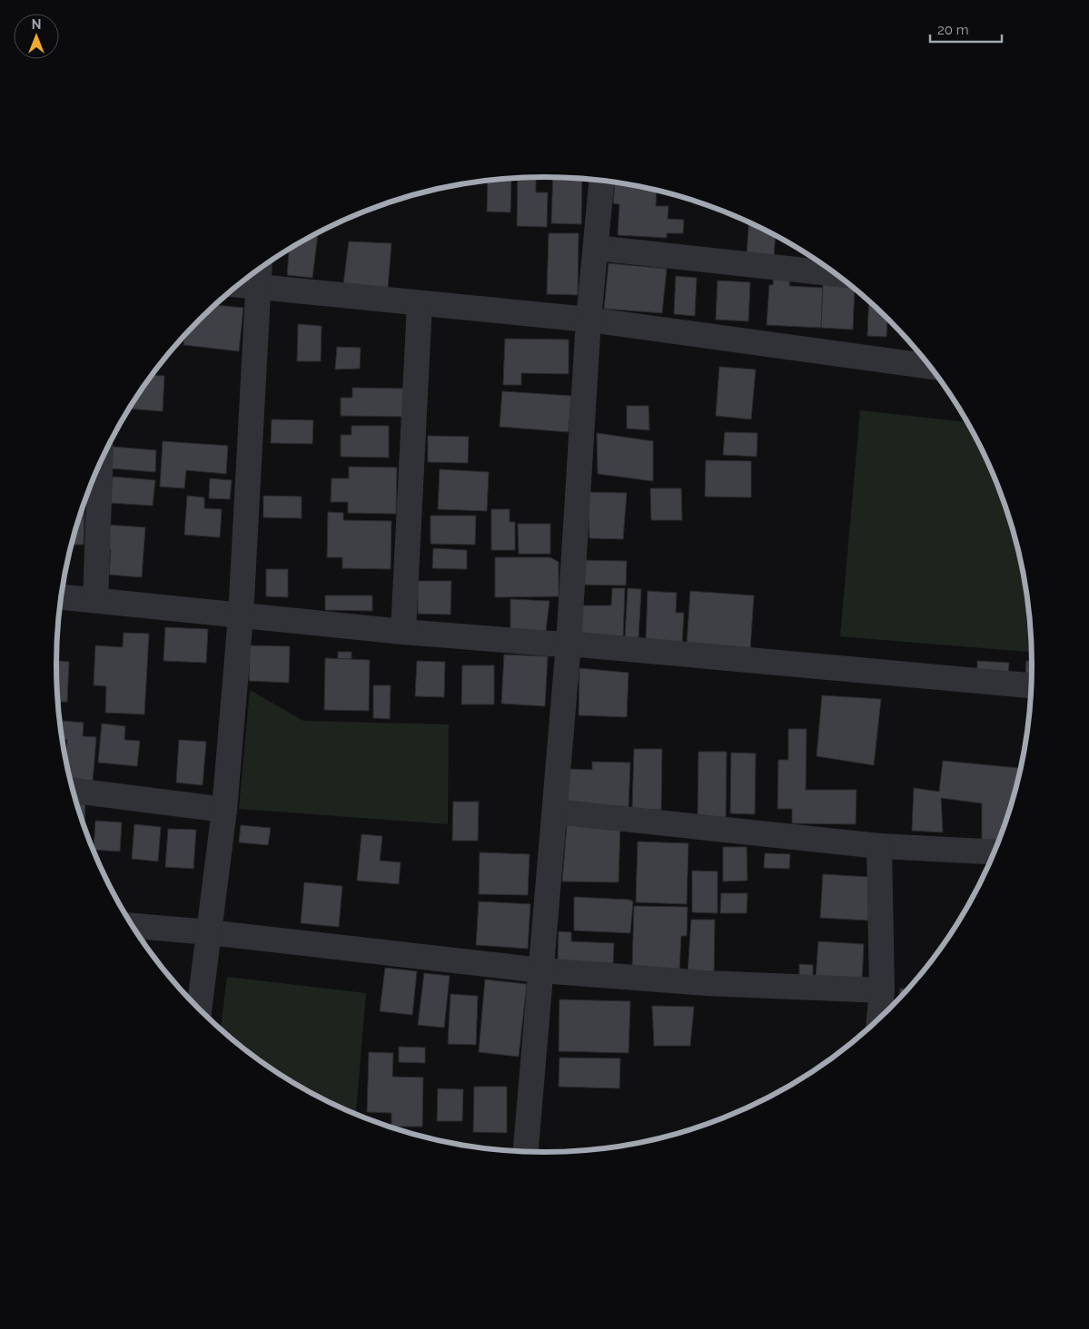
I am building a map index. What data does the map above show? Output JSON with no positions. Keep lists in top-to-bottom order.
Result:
{
  "scale_bar": "20 m",
  "north": "top"
}
